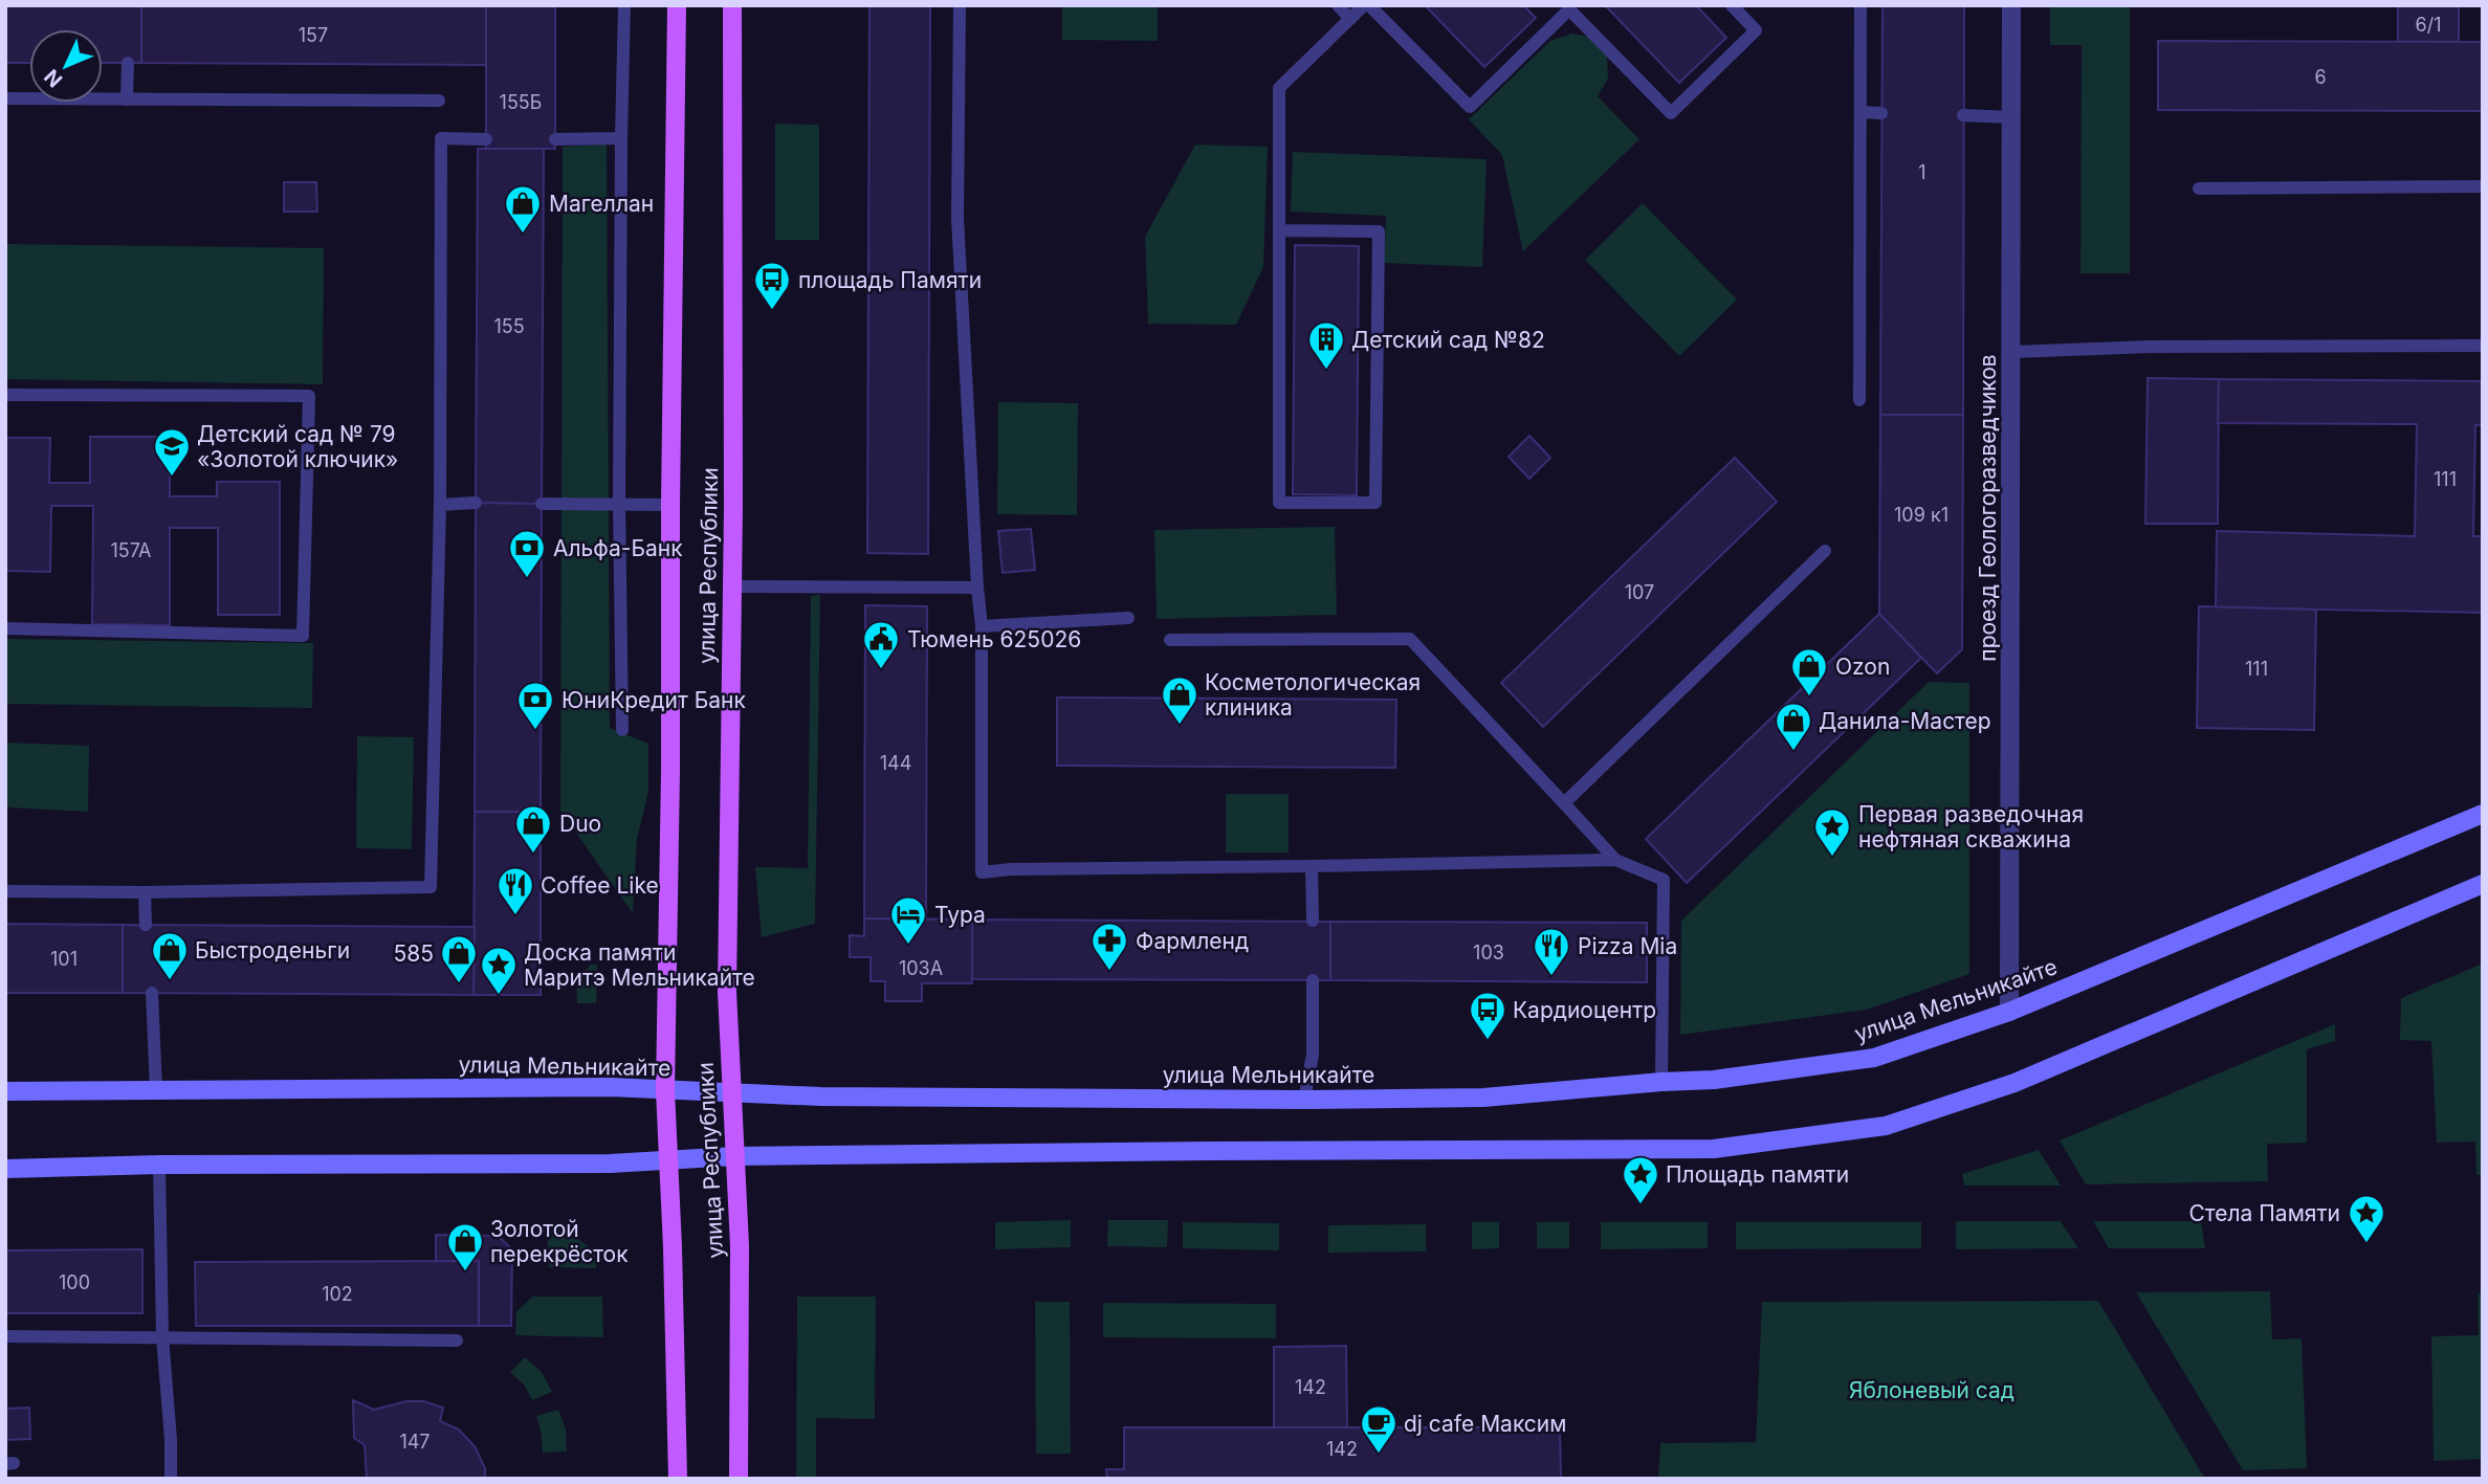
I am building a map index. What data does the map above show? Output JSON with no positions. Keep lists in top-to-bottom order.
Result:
{
  "streets": {
    "main road": ["улица Республики", "улица Мельникайте"],
    "street": ["проезд Геологоразведчиков"]
  },
  "crossings": [
    ["проезд Геологоразведчиков", "улица Мельникайте"],
    ["улица Республики", "улица Мельникайте"]
  ],
  "parks": ["Яблоневый сад"],
  "places": {
    "shop": [
      "Магеллан",
      "Ozon",
      "Косметологическая клиника",
      "Данила-Мастер",
      "Duo",
      "Быстроденьги",
      "585",
      "Золотой перекрёсток"
    ],
    "bus stop": ["площадь Памяти", "Кардиоцентр"],
    "building": ["Детский сад №82"],
    "school or university": ["Детский сад № 79 «Золотой ключик»"],
    "bank": ["Альфа-Банк", "ЮниКредит Банк"],
    "public building": ["Тюмень 625026"],
    "place": [
      "Первая разведочная нефтяная скважина",
      "Доска памяти Маритэ Мельникайте",
      "Площадь памяти",
      "Стела Памяти"
    ],
    "restaurant": ["Coffee Like", "Pizza Mia"],
    "hotel": ["Тура"],
    "pharmacy": ["Фармленд"],
    "cafe": ["dj cafe Максим"]
  },
  "house_numbers": [
    "6/1",
    "157",
    "6",
    "155Б",
    "1",
    "155",
    "111",
    "109 к1",
    "157А",
    "107",
    "111",
    "144",
    "103",
    "101",
    "103А",
    "100",
    "102",
    "142",
    "147",
    "142"
  ],
  "north": "bottom left"
}
